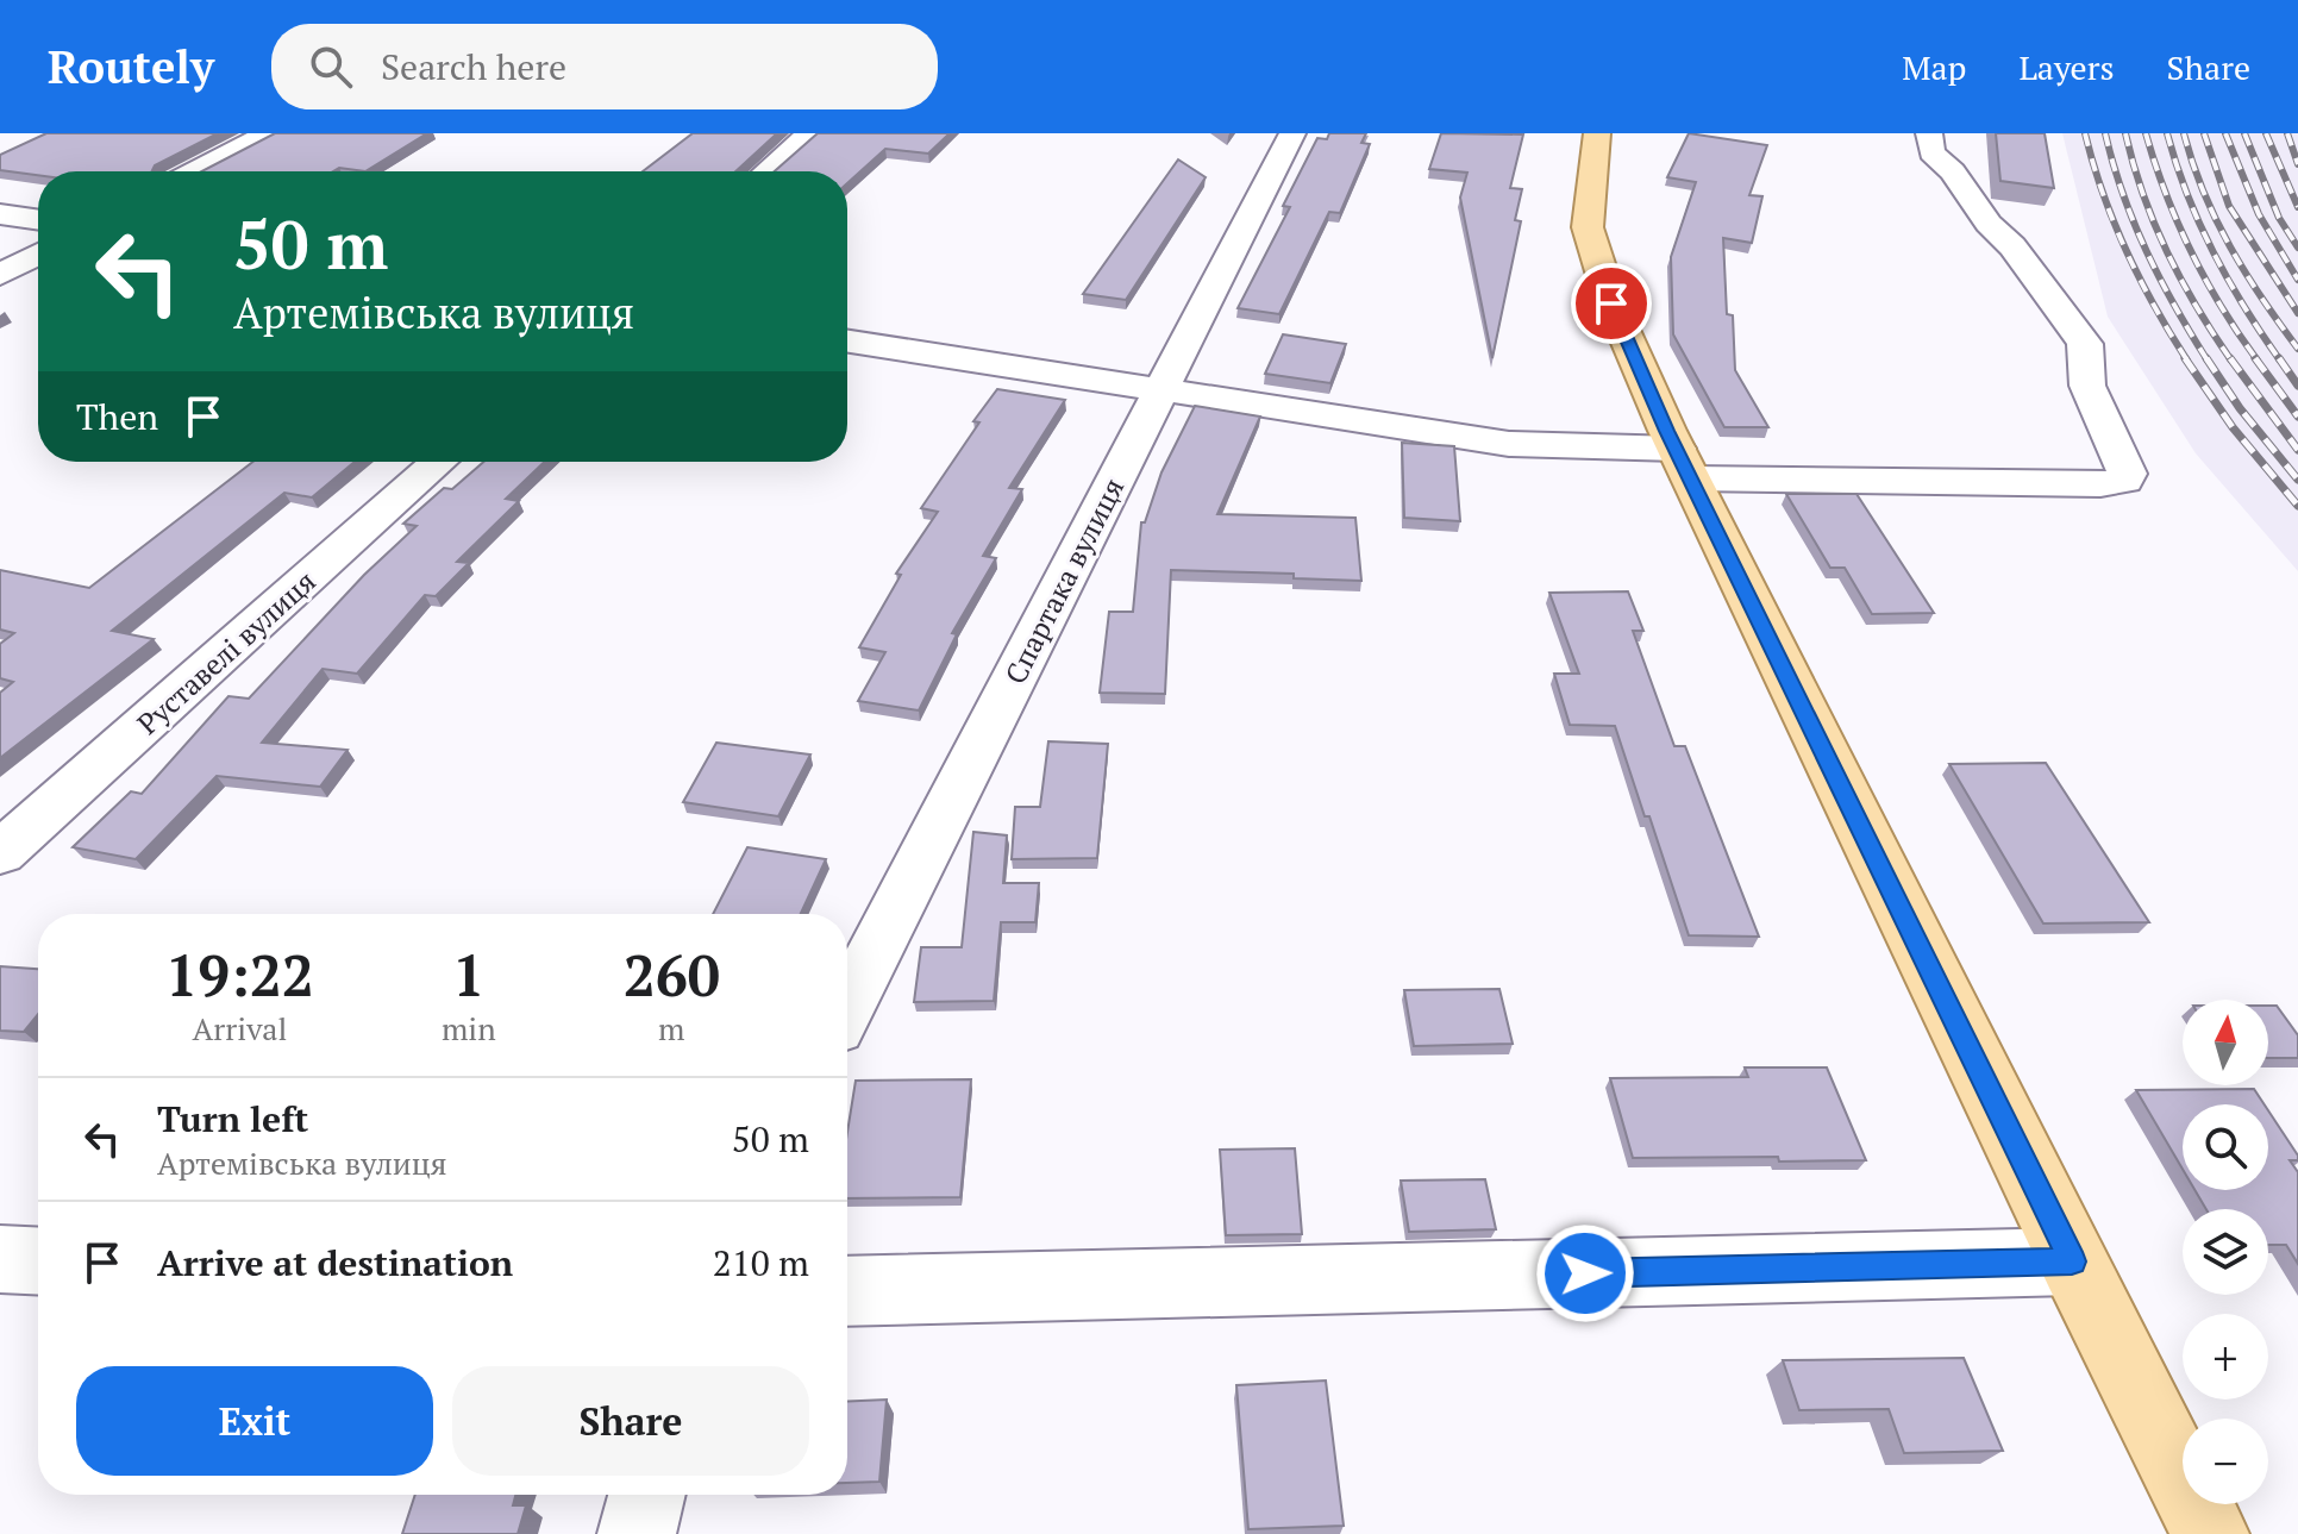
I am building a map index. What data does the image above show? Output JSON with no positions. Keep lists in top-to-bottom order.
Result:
{
  "streets": {
    "street": ["Спартака вулиця", "Руставелі вулиця"]
  },
  "north": "top",
  "page": {
    "header": "Routely",
    "search": "Search here",
    "nav": ["Map", "Layers", "Share"],
    "turn": ["50 m", "Артемівська вулиця"],
    "then": "Then",
    "eta": [
      "19:22",
      "Arrival",
      "1",
      "min",
      "260",
      "m"
    ],
    "map_buttons": ["+", "−"],
    "list": [
      {
        "name": "Turn left",
        "note": "Артемівська вулиця",
        "value": "50 m"
      },
      {
        "name": "Arrive at destination",
        "value": "210 m"
      }
    ],
    "buttons": ["Exit", "Share"]
  }
}
